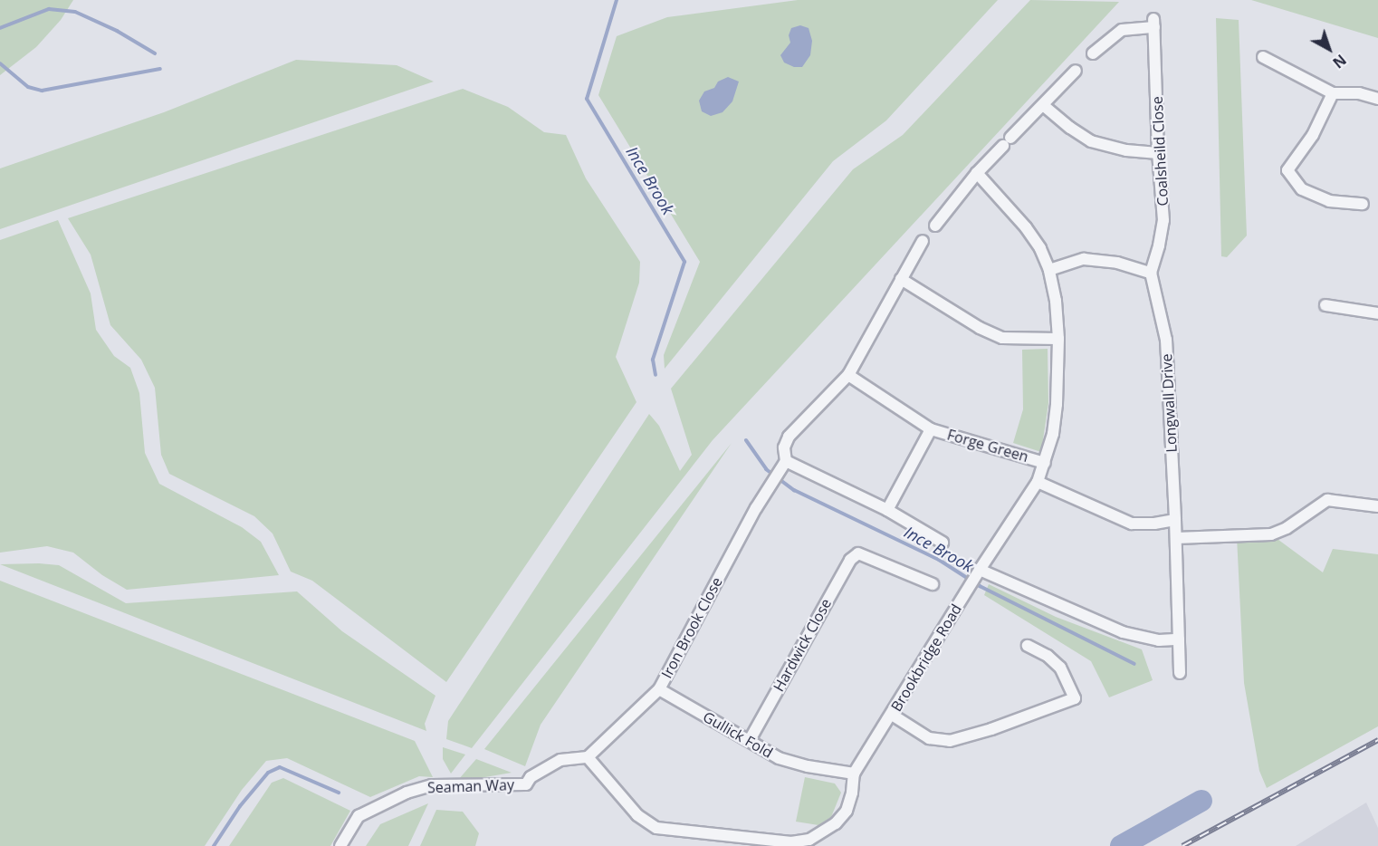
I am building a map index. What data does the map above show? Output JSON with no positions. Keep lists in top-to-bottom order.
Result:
{
  "streets": {
    "street": [
      "Coalsheild Close",
      "Longwall Drive",
      "Forge Green",
      "Iron Brook Close",
      "Hardwick Close",
      "Brookbridge Road",
      "Gullick Fold",
      "Seaman Way"
    ]
  },
  "crossings": [
    ["Coalsheild Close", "Longwall Drive"],
    ["Forge Green", "Brookbridge Road"],
    ["Iron Brook Close", "Brookbridge Road"],
    ["Iron Brook Close", "Gullick Fold"],
    ["Iron Brook Close", "Seaman Way"],
    ["Hardwick Close", "Gullick Fold"],
    ["Brookbridge Road", "Gullick Fold"],
    ["Brookbridge Road", "Seaman Way"]
  ],
  "water": ["Ince Brook"],
  "north": "bottom right"
}
